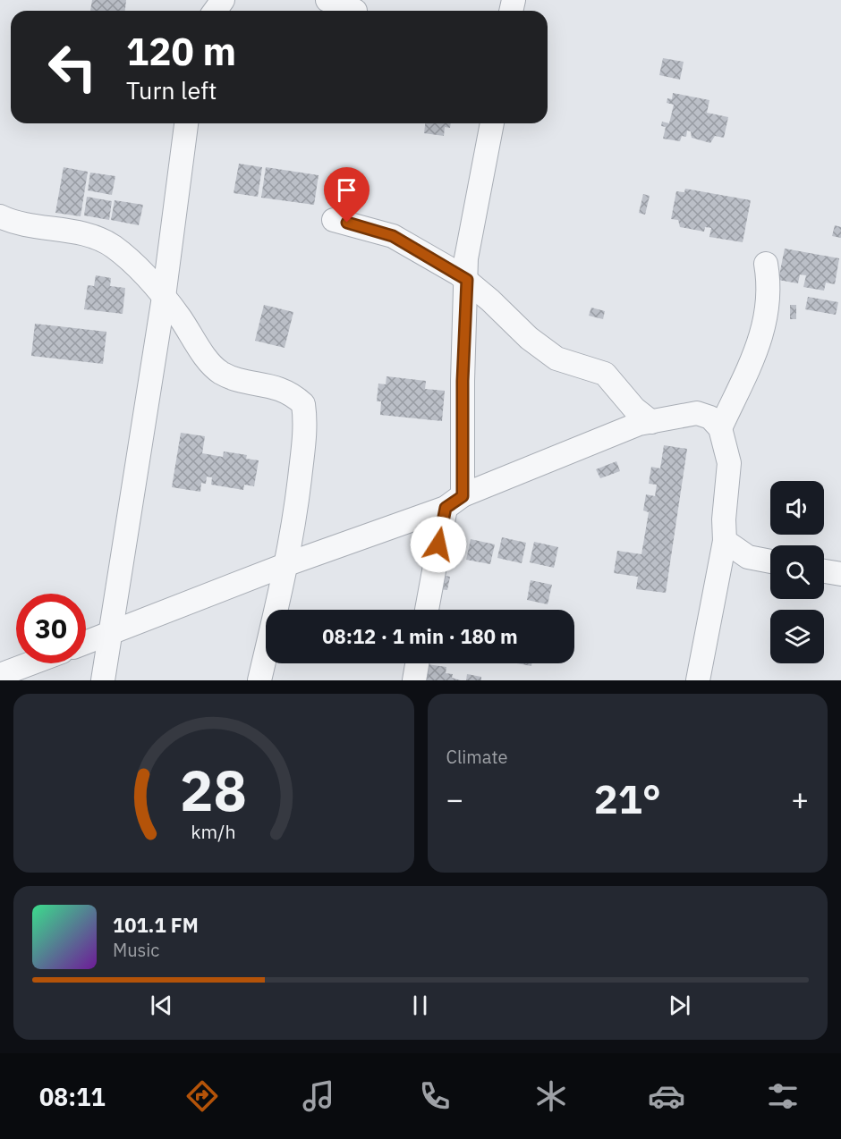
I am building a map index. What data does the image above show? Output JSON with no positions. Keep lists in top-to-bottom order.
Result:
{
  "page": {
    "turn": ["120 m", "Turn left"],
    "limit": "30",
    "trip": "08:12 · 1 min · 180 m",
    "tile": "Climate",
    "heat": ["−", "21°", "+"],
    "song": ["101.1 FM", "Music"],
    "tabs": "08:11",
    "gauge": ["28", "km/h"]
  }
}
